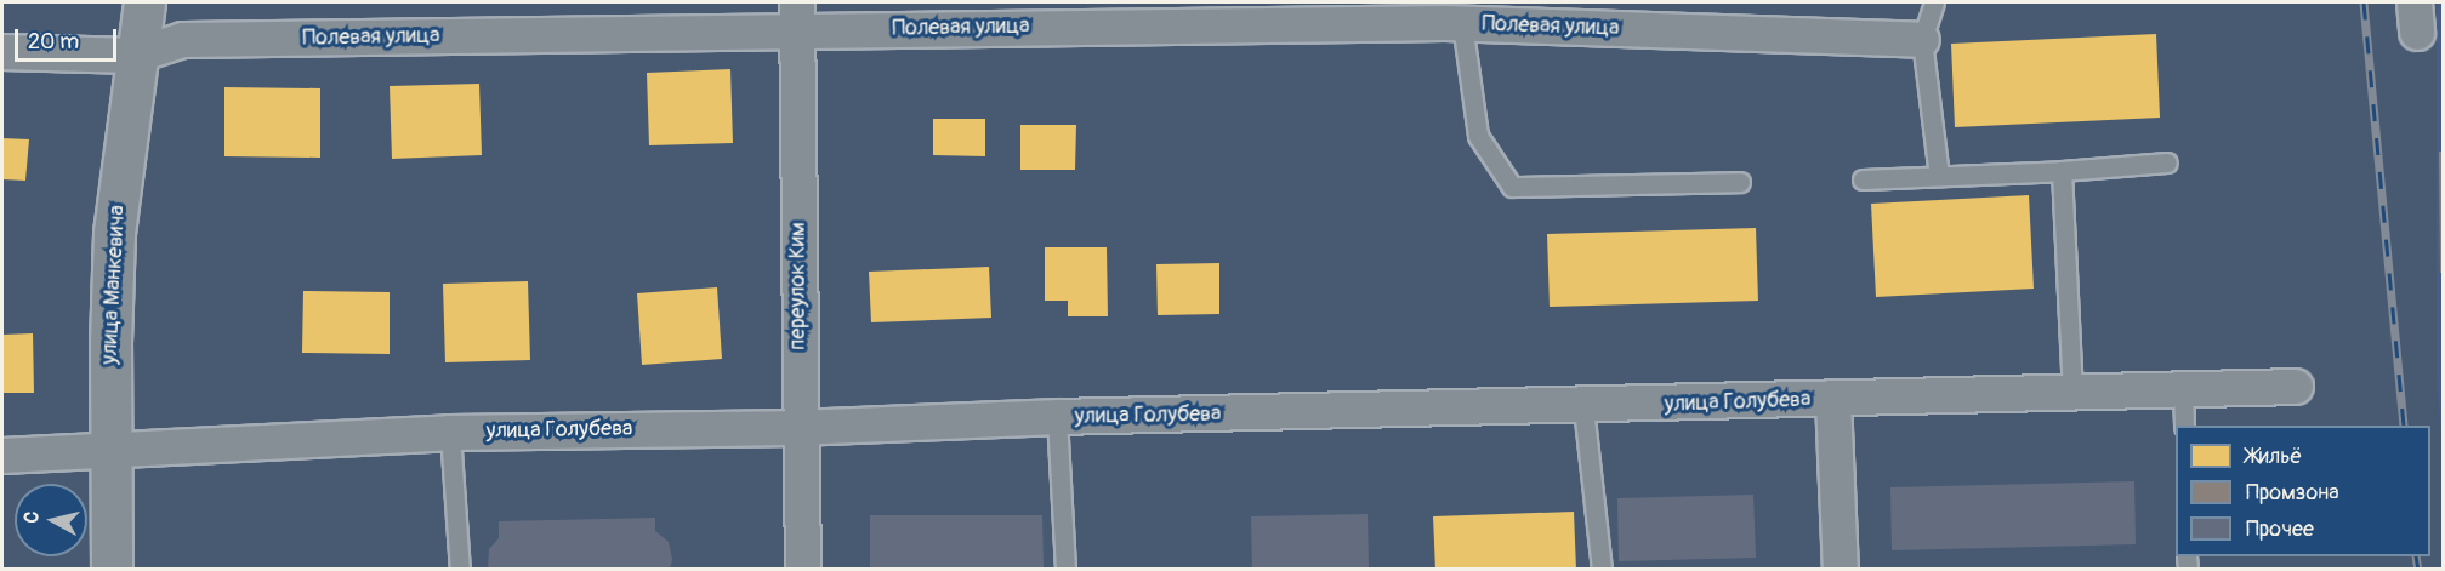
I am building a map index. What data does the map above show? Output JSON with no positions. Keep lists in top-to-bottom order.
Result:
{
  "streets": {
    "street": [
      "Полевая улица",
      "улица Манкевича",
      "переулок Ким",
      "улица Голубева"
    ]
  },
  "crossings": [
    ["Полевая улица", "улица Манкевича"],
    ["Полевая улица", "переулок Ким"],
    ["улица Манкевича", "улица Голубева"],
    ["переулок Ким", "улица Голубева"]
  ],
  "legend": ["Жильё", "Промзона", "Прочее"],
  "scale_bar": "20 m",
  "north": "left"
}
